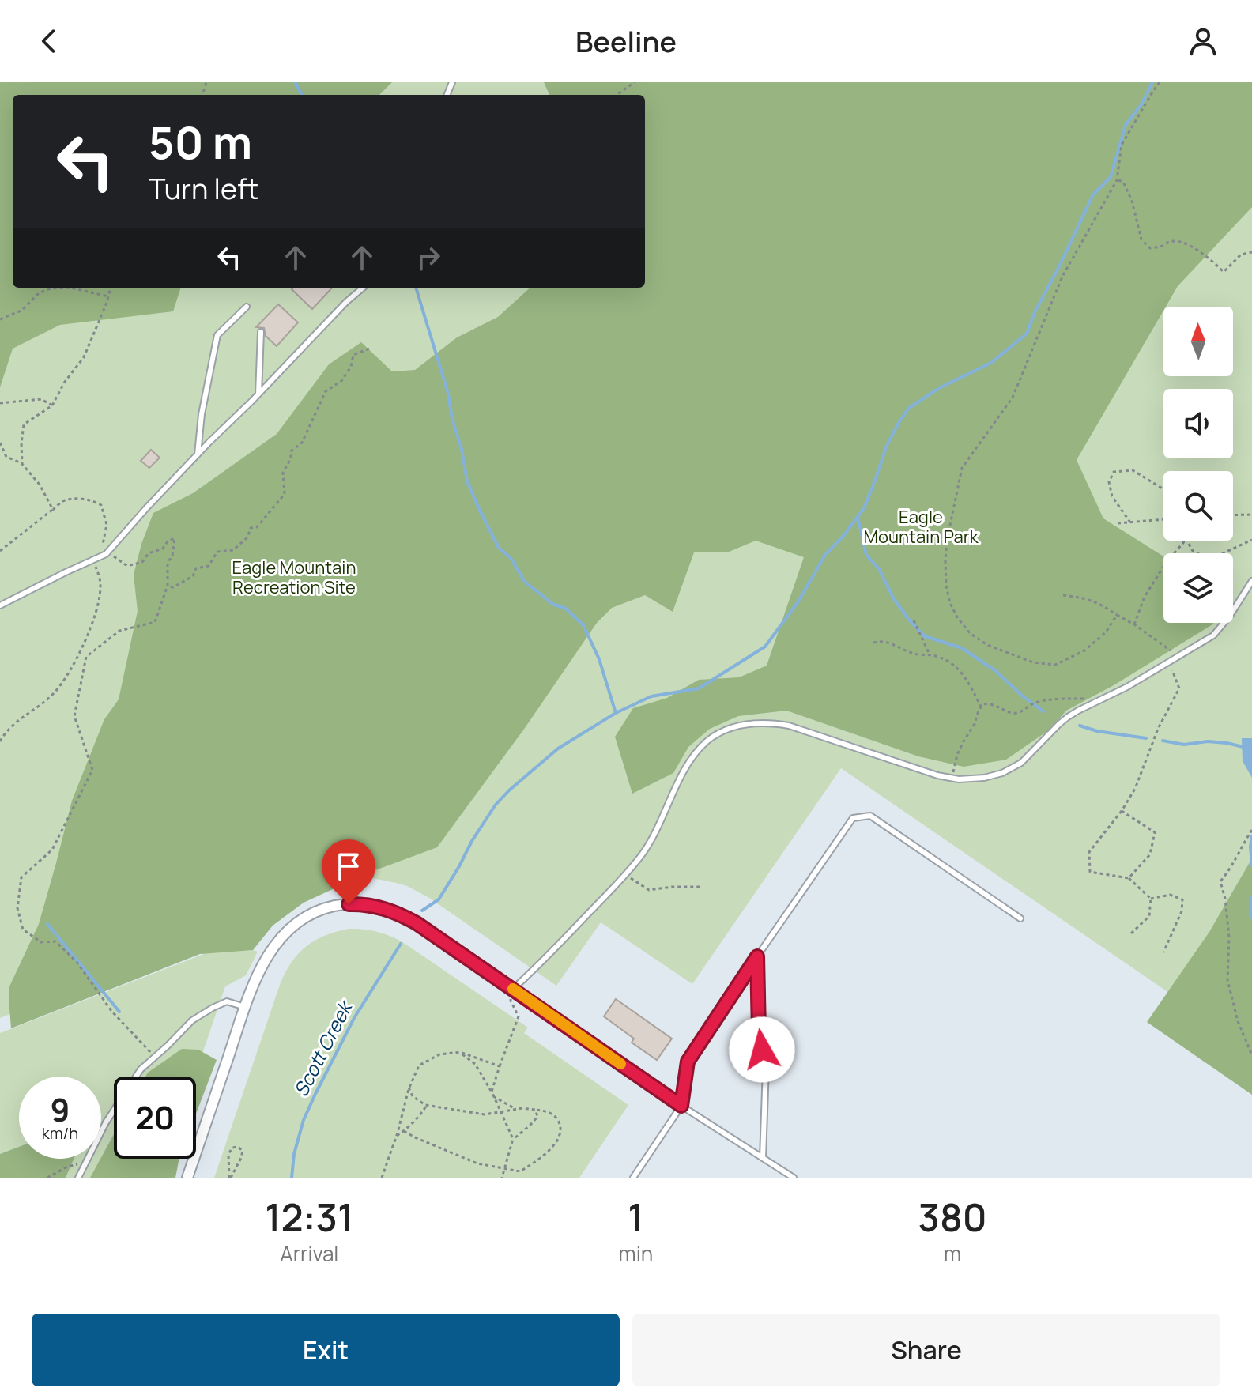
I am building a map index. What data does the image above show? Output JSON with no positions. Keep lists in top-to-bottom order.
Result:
{
  "water": ["Scott Creek"],
  "parks": ["Eagle Mountain Park", "Eagle Mountain Recreation Site"],
  "north": "top",
  "page": {
    "header": "Beeline",
    "turn": ["50 m", "Turn left"],
    "speed": "9 km/h",
    "limit": "20",
    "eta": [
      "12:31",
      "Arrival",
      "1",
      "min",
      "380",
      "m"
    ],
    "buttons": ["Exit", "Share"]
  }
}
